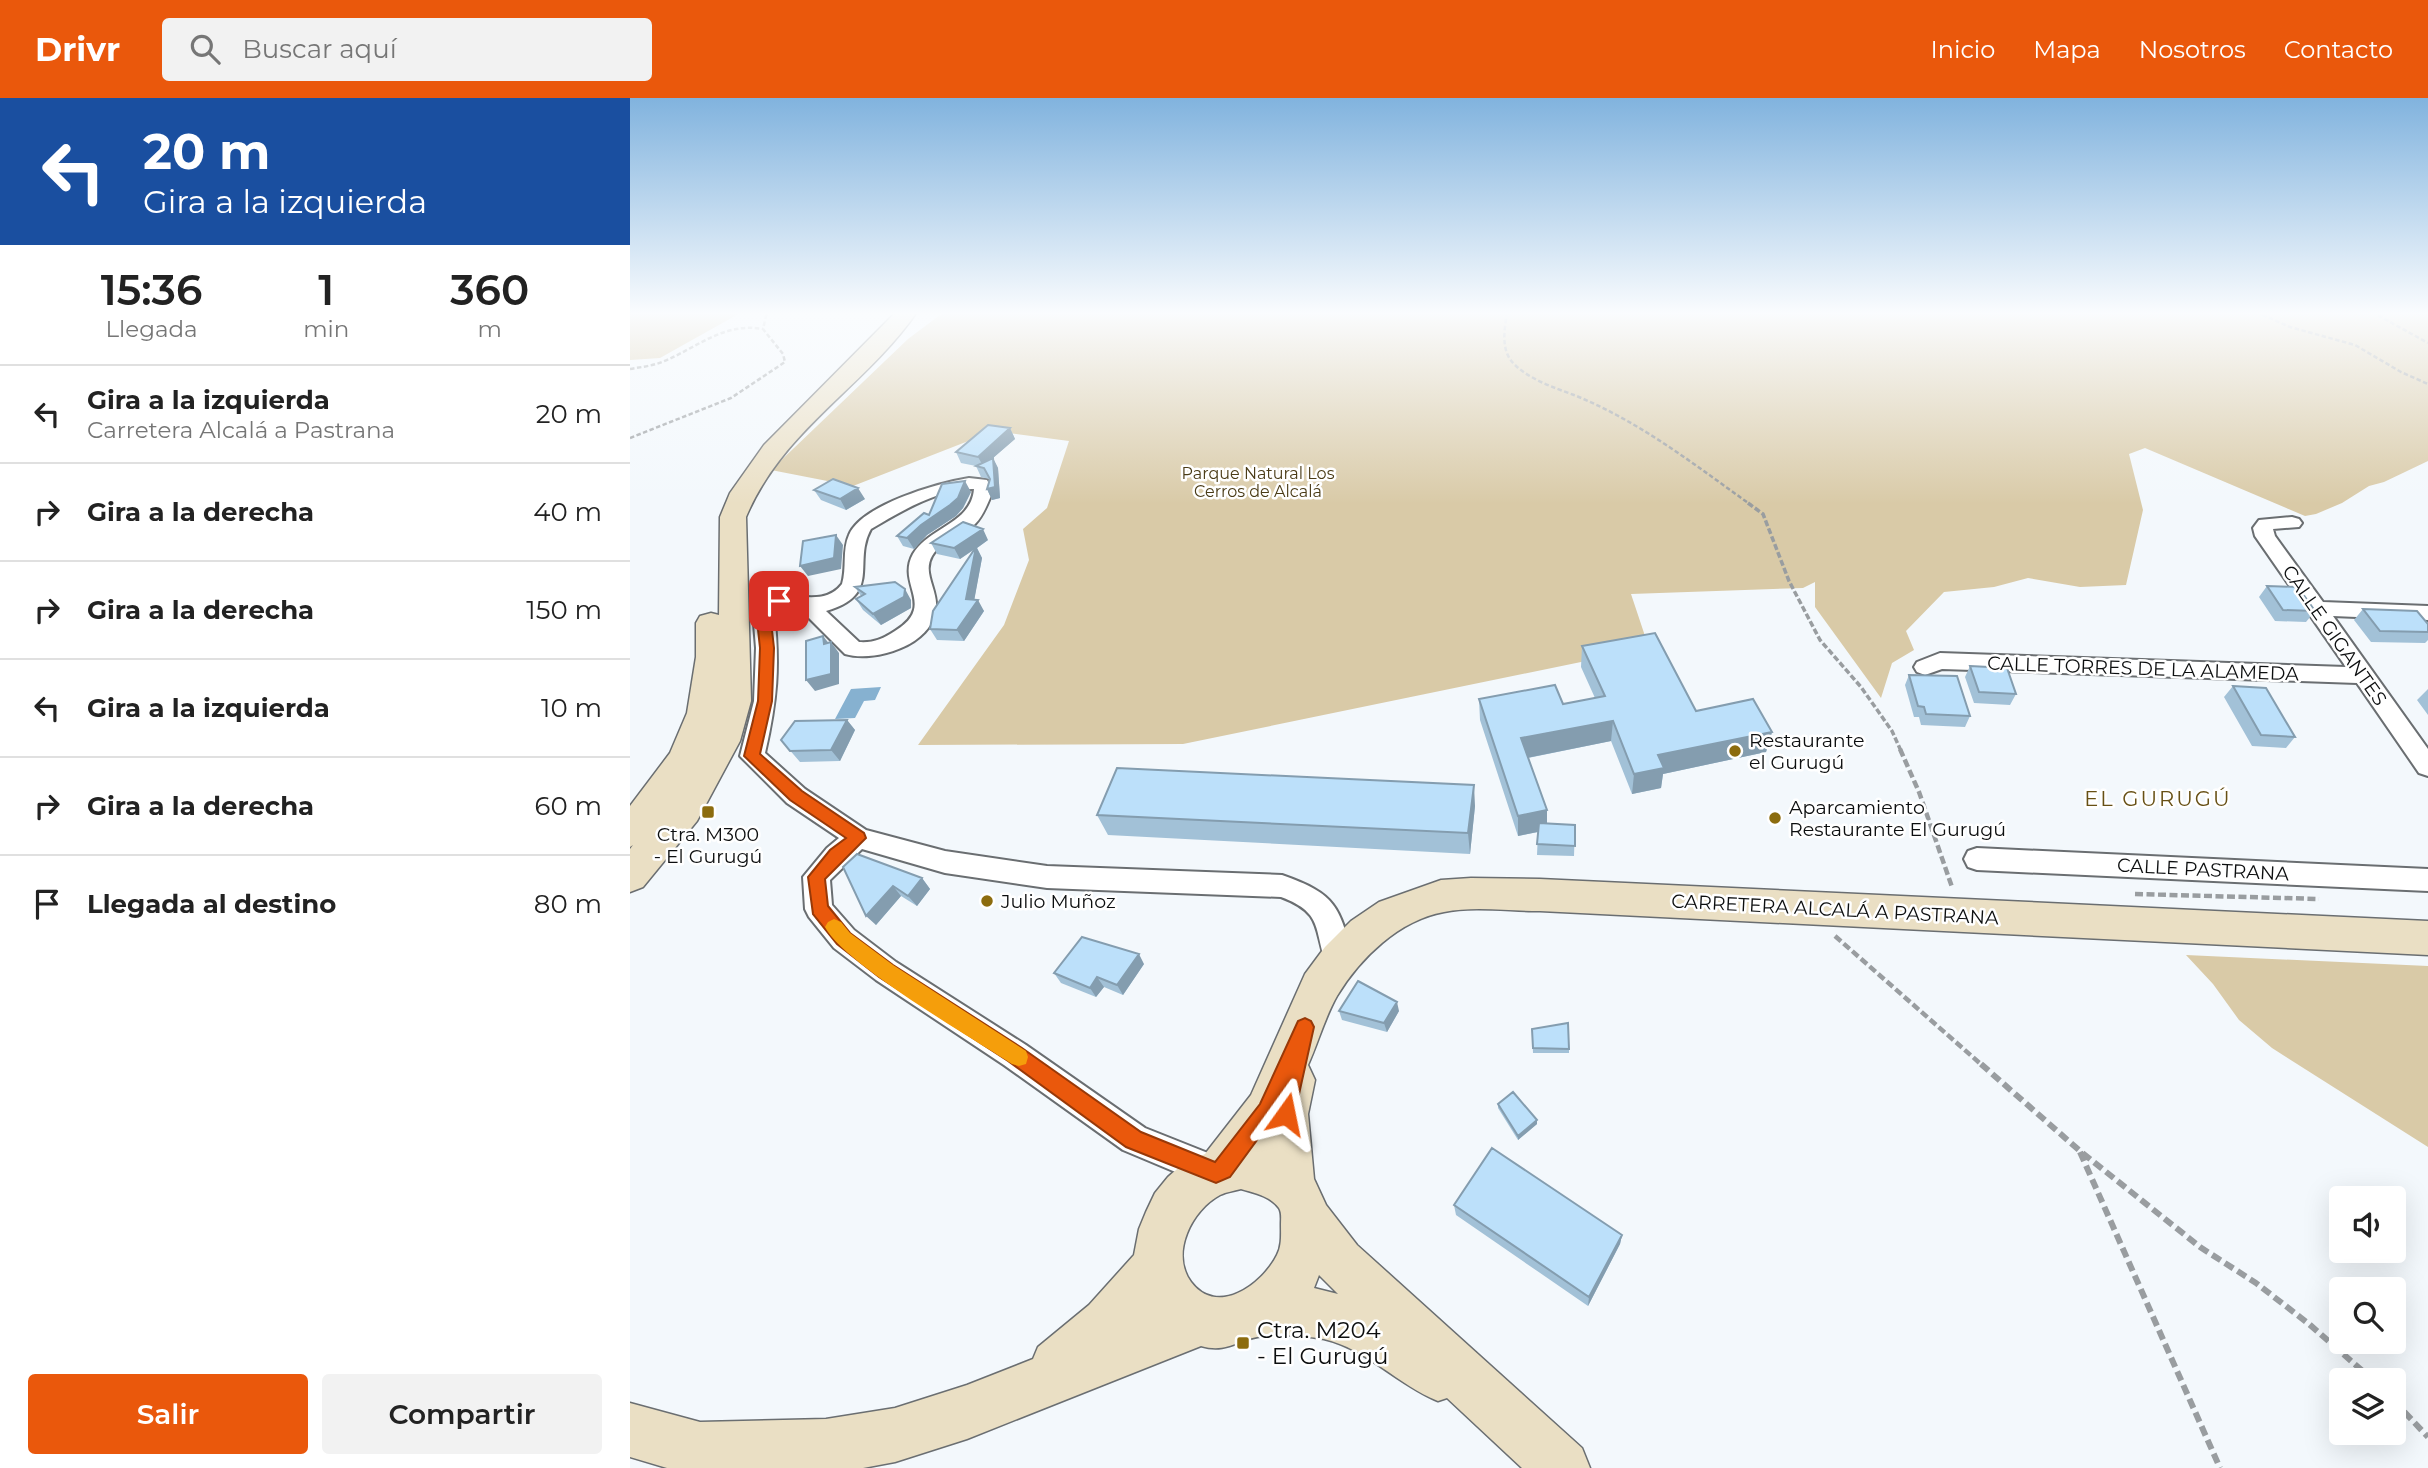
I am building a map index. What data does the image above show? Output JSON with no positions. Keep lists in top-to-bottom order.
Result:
{
  "streets": {
    "main road": ["CARRETERA ALCALÁ A PASTRANA"],
    "street": ["CALLE GIGANTES", "CALLE TORRES DE LA ALAMEDA", "CALLE PASTRANA"]
  },
  "crossings": [
    ["CALLE GIGANTES", "CALLE TORRES DE LA ALAMEDA"]
  ],
  "districts": ["EL GURUGÚ"],
  "parks": ["Parque Natural Los Cerros de Alcalá"],
  "places": {
    "other": ["Restaurante el Gurugú", "Aparcamiento Restaurante El Gurugú", "Julio Muñoz"],
    "transit": ["Ctra. M300 - El Gurugú", "Ctra. M204 - El Gurugú"]
  },
  "page": {
    "header": "Drivr",
    "search": "Buscar aquí",
    "nav": [
      "Inicio",
      "Mapa",
      "Nosotros",
      "Contacto"
    ],
    "turn": ["20 m", "Gira a la izquierda"],
    "eta": [
      "15:36",
      "Llegada",
      "1",
      "min",
      "360",
      "m"
    ],
    "list": [
      {
        "name": "Gira a la izquierda",
        "note": "Carretera Alcalá a Pastrana",
        "value": "20 m"
      },
      {
        "name": "Gira a la derecha",
        "value": "40 m"
      },
      {
        "name": "Gira a la derecha",
        "value": "150 m"
      },
      {
        "name": "Gira a la izquierda",
        "value": "10 m"
      },
      {
        "name": "Gira a la derecha",
        "value": "60 m"
      },
      {
        "name": "Llegada al destino",
        "value": "80 m"
      }
    ],
    "buttons": ["Salir", "Compartir"]
  }
}
